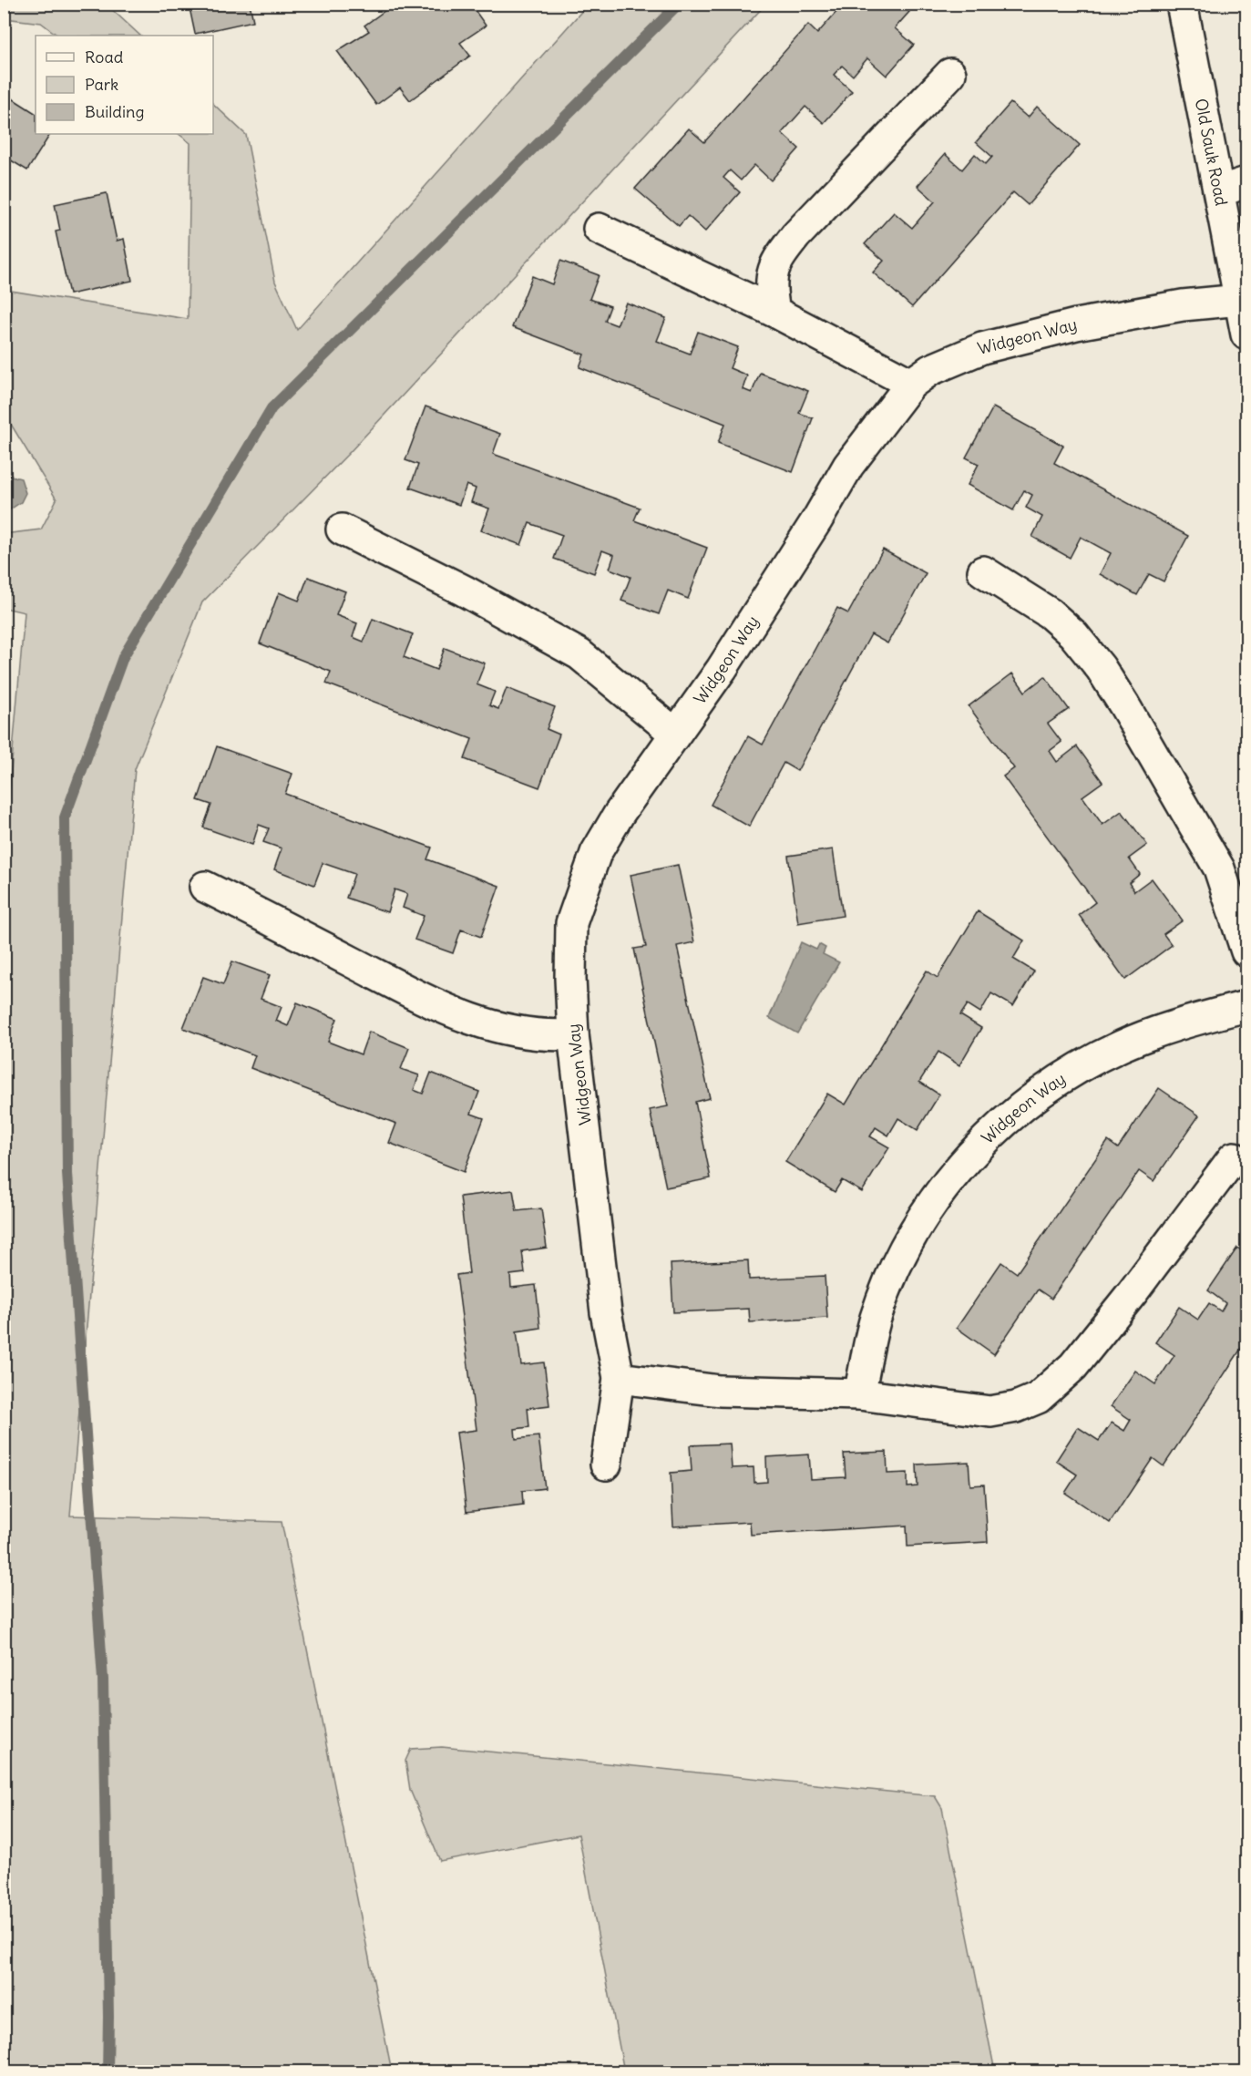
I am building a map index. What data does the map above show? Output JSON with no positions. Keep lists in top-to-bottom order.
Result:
{
  "streets": {
    "street": ["Old Sauk Road", "Widgeon Way"]
  },
  "crossings": [
    ["Old Sauk Road", "Widgeon Way"]
  ],
  "legend": ["Road", "Park", "Building"]
}
